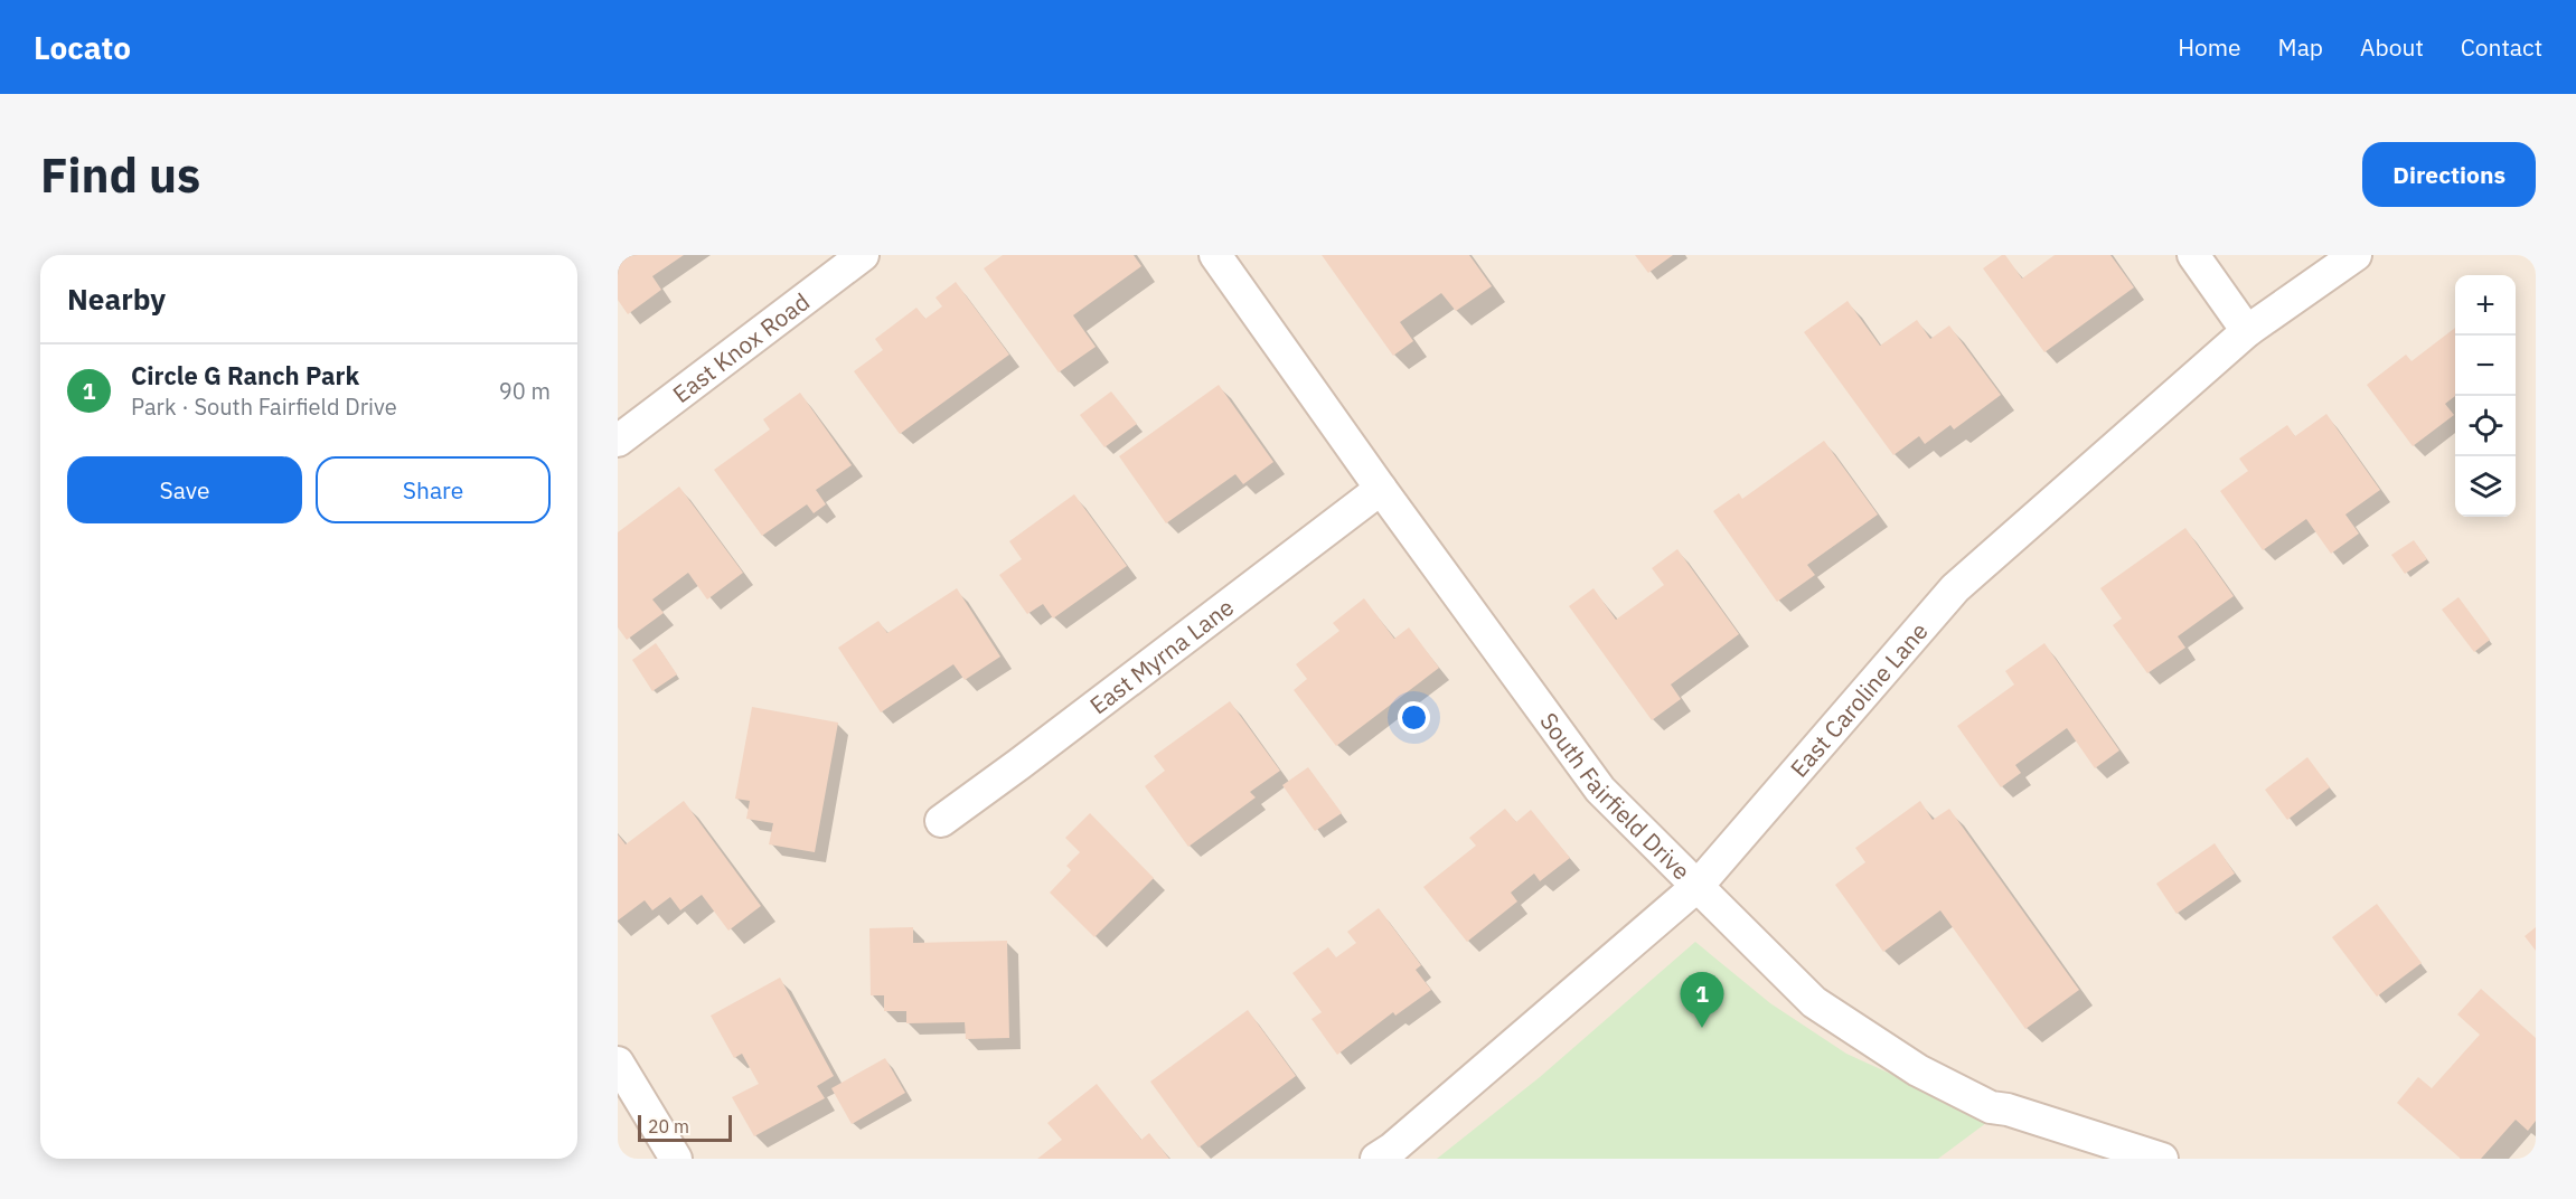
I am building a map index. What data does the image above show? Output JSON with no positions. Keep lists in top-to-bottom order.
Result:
{
  "streets": {
    "street": [
      "East Knox Road",
      "East Myrna Lane",
      "East Caroline Lane",
      "South Fairfield Drive"
    ]
  },
  "crossings": [
    ["East Myrna Lane", "South Fairfield Drive"],
    ["East Caroline Lane", "South Fairfield Drive"]
  ],
  "scale_bar": "20 m",
  "page": {
    "header": "Locato",
    "nav": [
      "Home",
      "Map",
      "About",
      "Contact"
    ],
    "buttons": [
      "Directions",
      ["Save", "Share"]
    ],
    "title": "Find us",
    "heading": "Nearby",
    "map_buttons": ["+", "−"],
    "list": [
      {
        "mark": "1",
        "name": "Circle G Ranch Park",
        "note": "Park · South Fairfield Drive",
        "value": "90 m"
      }
    ],
    "pins": "1",
    "scale": "20 m"
  }
}
